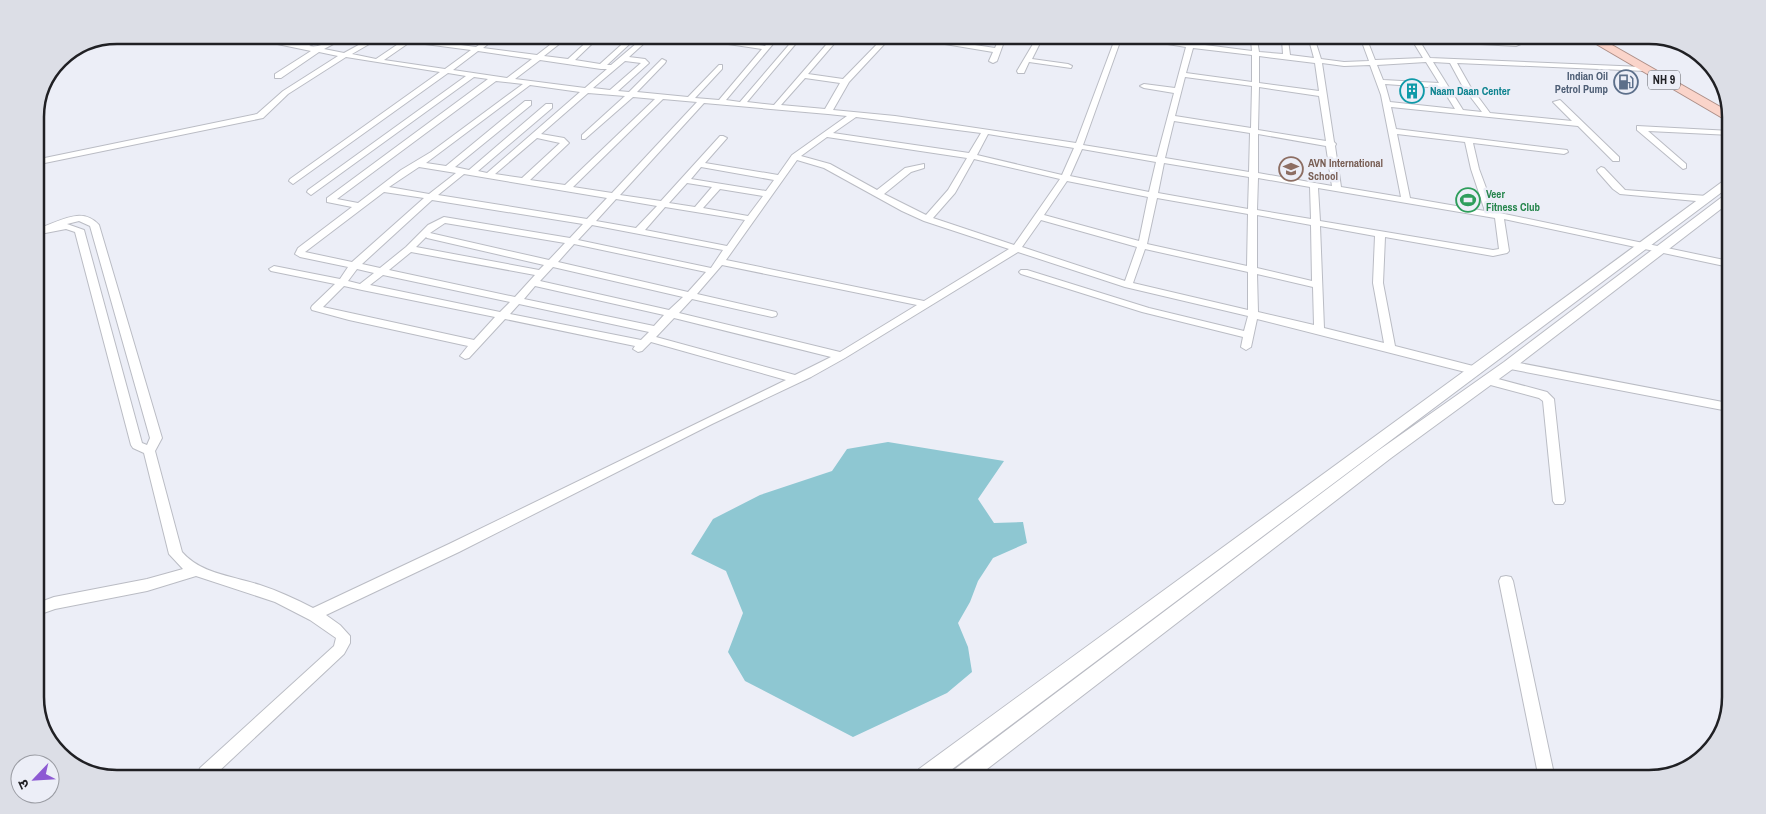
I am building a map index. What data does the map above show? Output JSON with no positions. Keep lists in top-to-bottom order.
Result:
{
  "streets": {
    "highway": ["NH 9"]
  },
  "places": {
    "fuel station": ["Indian Oil Petrol Pump"],
    "building": ["Naam Daan Center"],
    "school or university": ["AVN International School"],
    "sports": ["Veer Fitness Club"]
  },
  "north": "bottom left"
}
